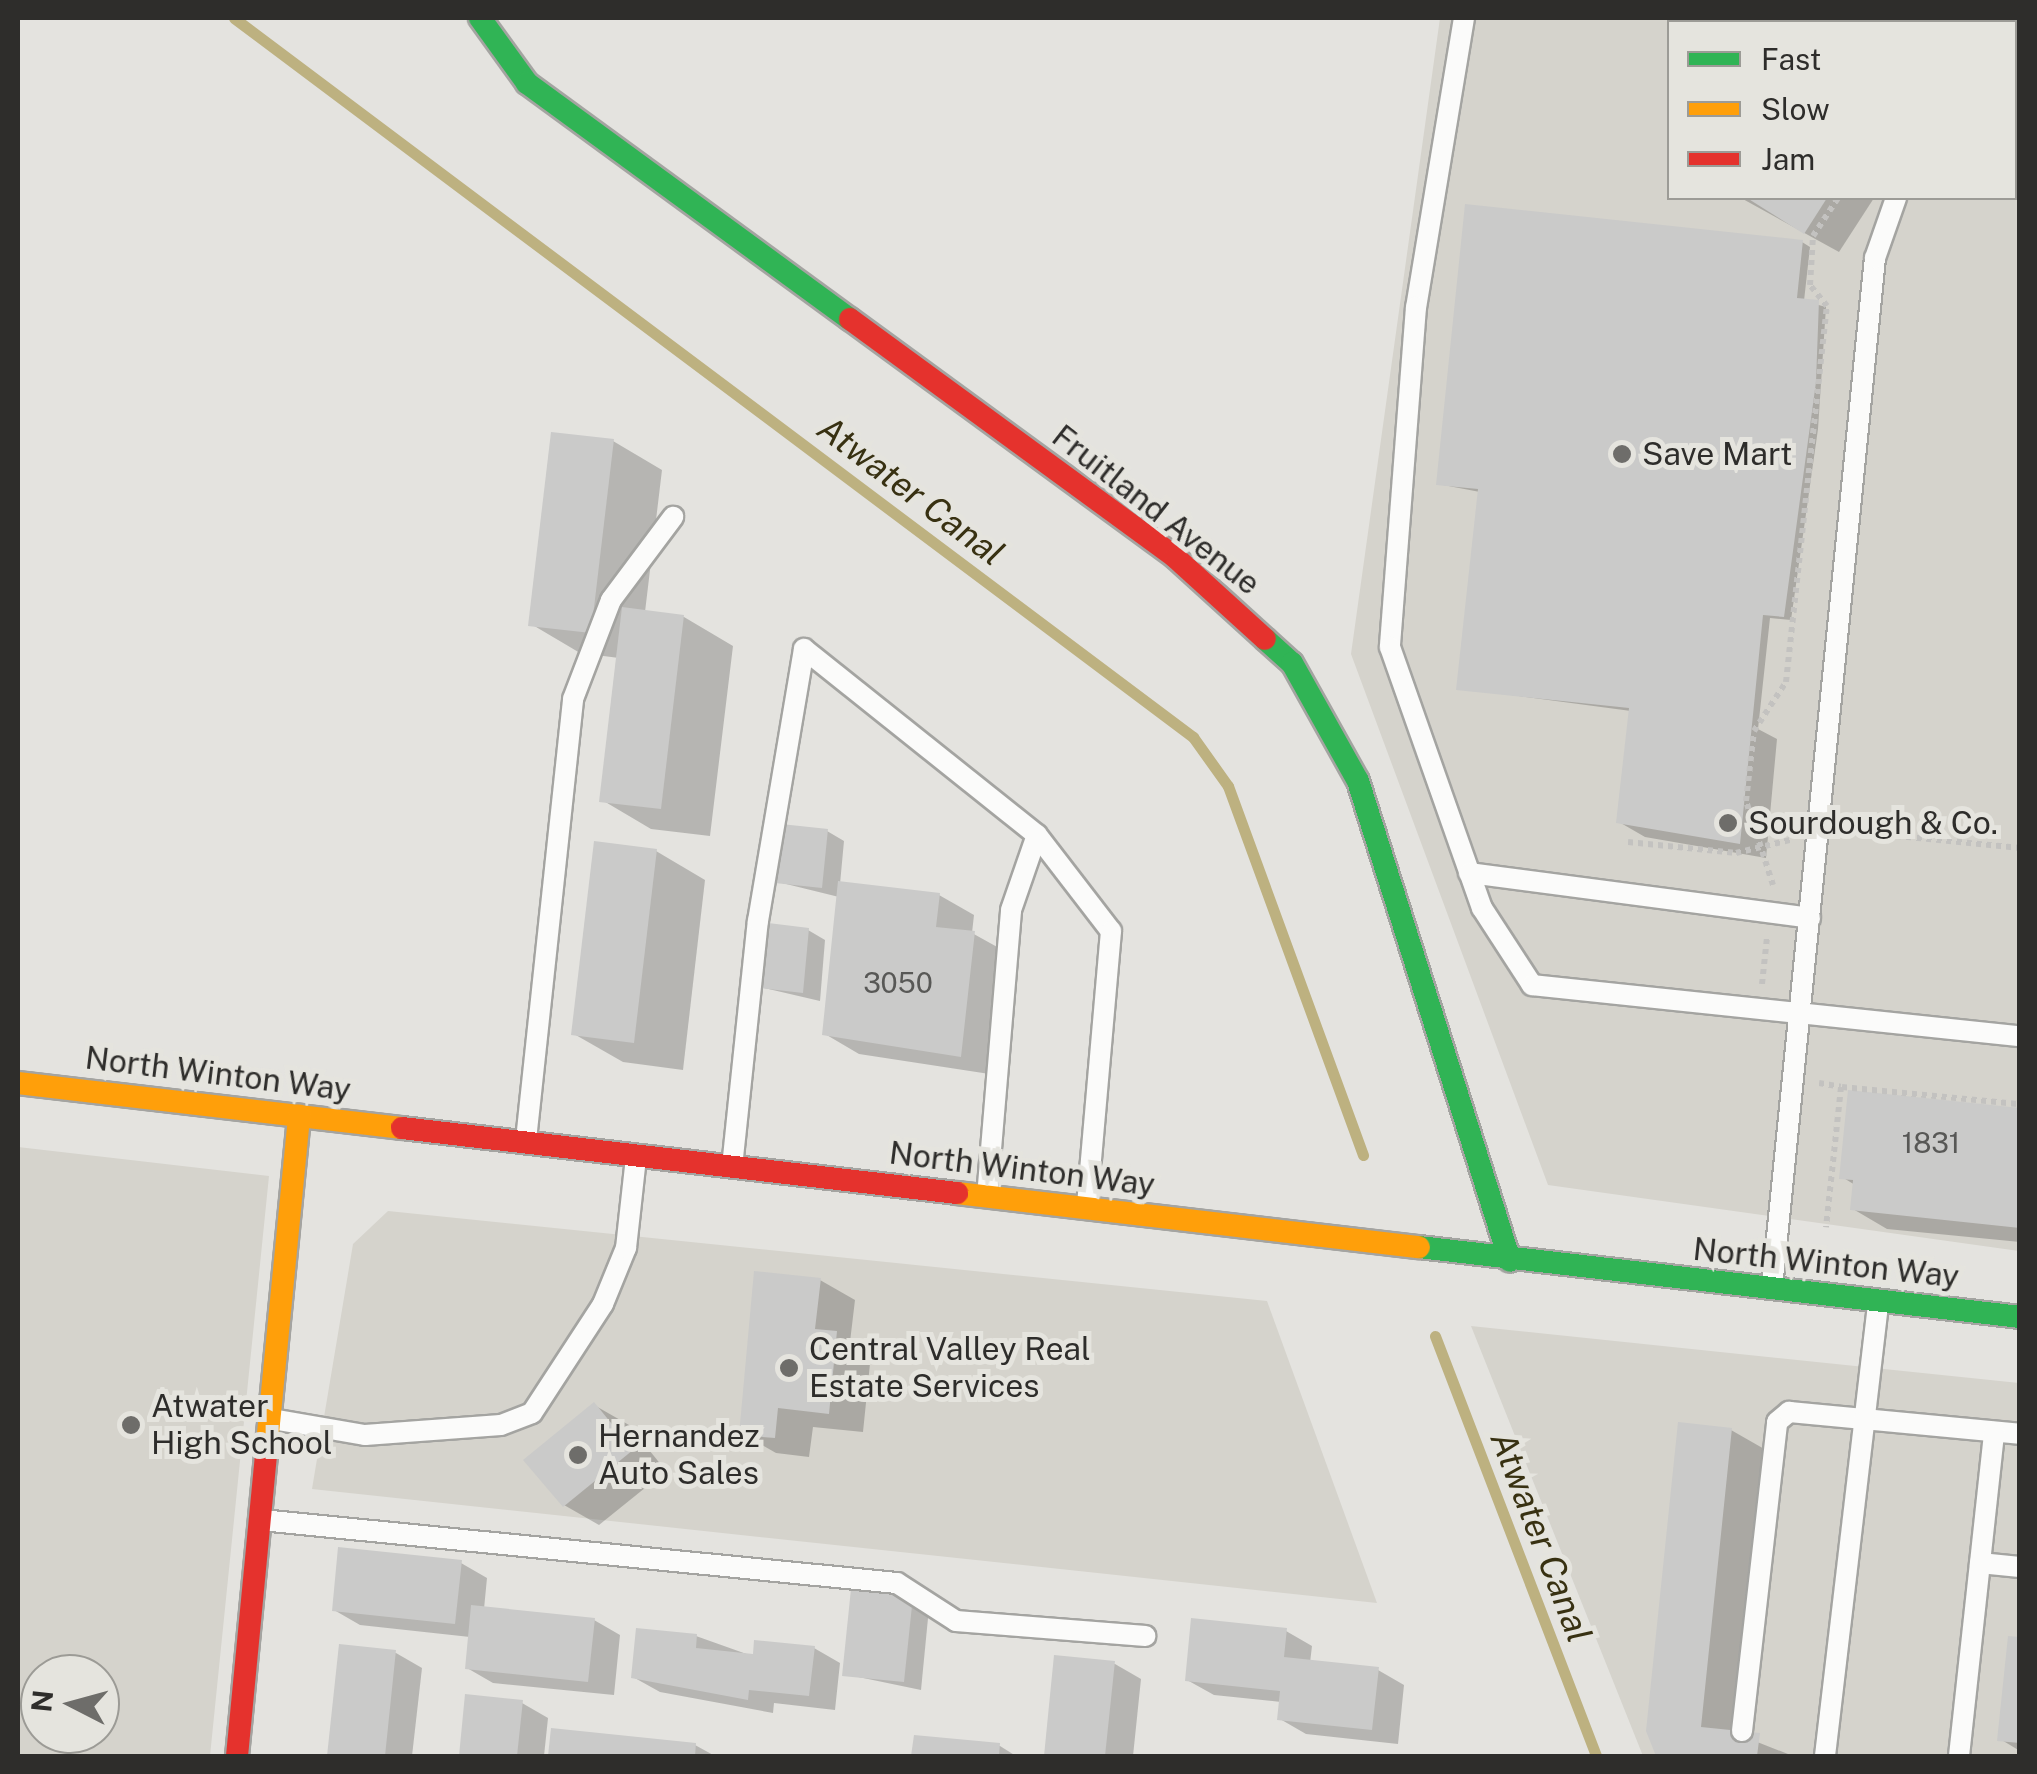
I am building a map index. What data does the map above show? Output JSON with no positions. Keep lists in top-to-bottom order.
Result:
{
  "streets": {
    "street": ["Fruitland Avenue", "North Winton Way"]
  },
  "crossings": [
    ["Fruitland Avenue", "North Winton Way"]
  ],
  "water": ["Atwater Canal"],
  "places": [
    "Save Mart",
    "Sourdough & Co.",
    "Central Valley Real Estate Services",
    "Atwater High School",
    "Hernandez Auto Sales"
  ],
  "house_numbers": ["3050", "1831"],
  "legend": ["Fast", "Slow", "Jam"],
  "north": "left"
}
